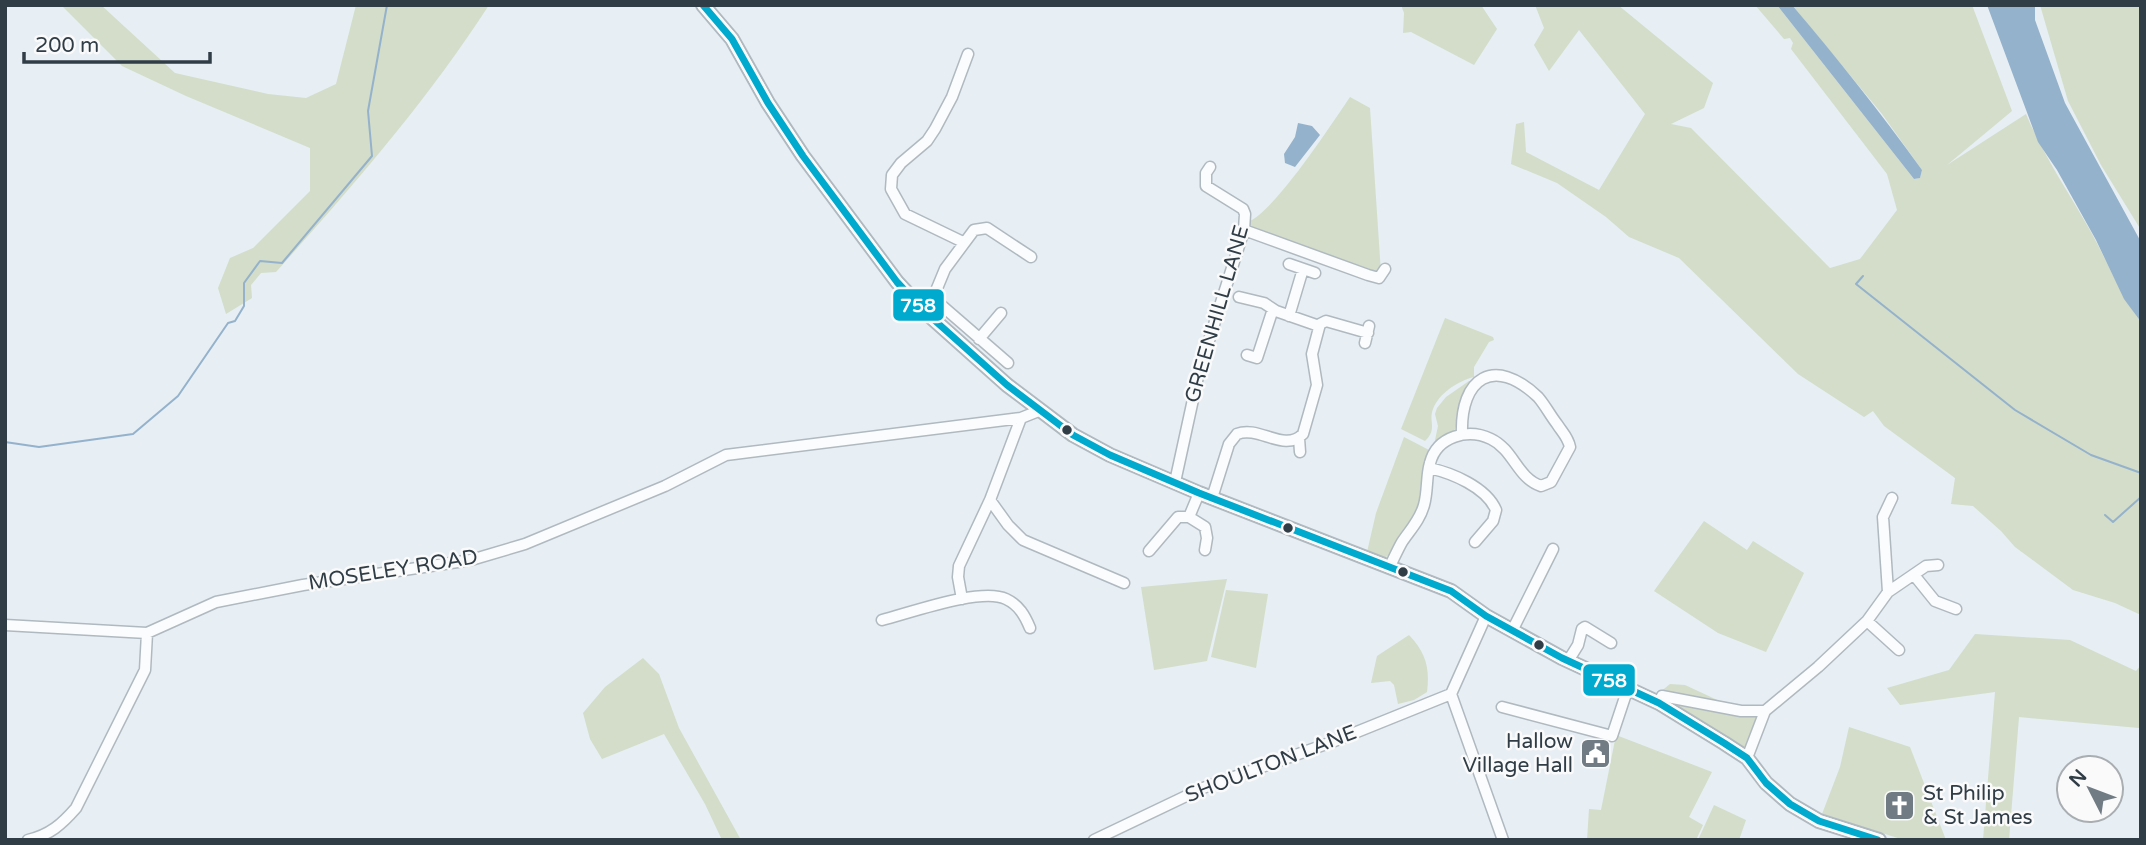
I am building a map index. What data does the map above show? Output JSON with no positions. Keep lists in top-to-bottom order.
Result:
{
  "streets": {
    "street": ["GREENHILL LANE", "MOSELEY ROAD", "SHOULTON LANE"]
  },
  "places": {
    "public building": ["Hallow Village Hall"],
    "church": ["St Philip & St James"]
  },
  "lines": ["transit line 758"],
  "scale_bar": "200 m",
  "north": "top left"
}
